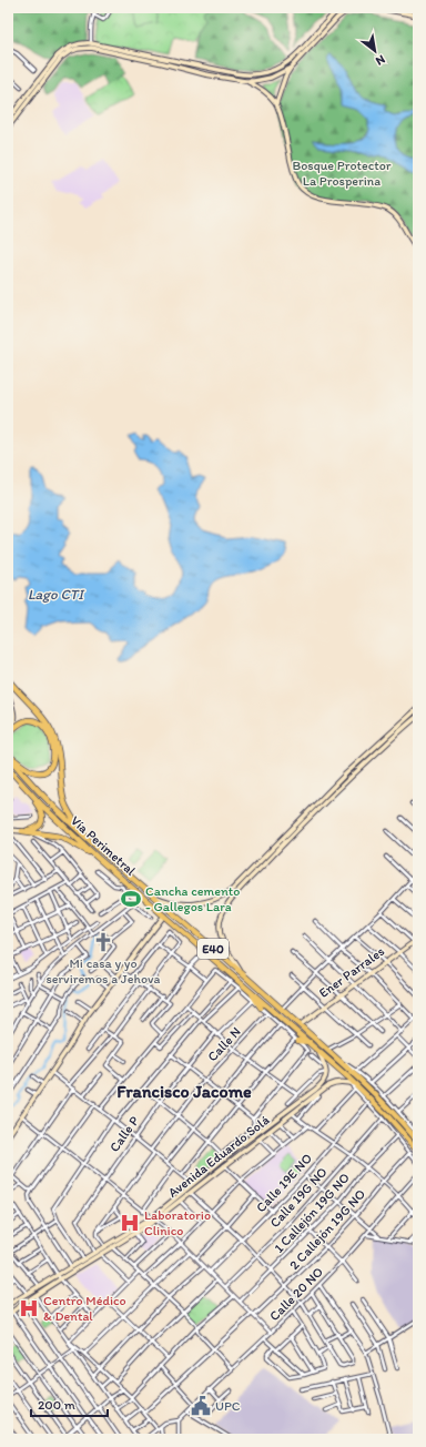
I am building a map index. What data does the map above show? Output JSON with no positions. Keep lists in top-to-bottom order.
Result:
{
  "streets": {
    "highway": ["Vía Perimetral", "E40"],
    "street": [
      "Ener Parrales",
      "Calle N",
      "Calle P",
      "Avenida Eduardo Solá",
      "Calle 19E NO",
      "Calle 19G NO",
      "1 Callejón 19G NO",
      "2 Callejón 19G NO",
      "Calle 20 NO"
    ]
  },
  "crossings": [
    ["Vía Perimetral", "Ener Parrales"],
    ["Vía Perimetral", "Avenida Eduardo Solá"],
    ["Vía Perimetral", "Calle 19E NO"],
    ["Vía Perimetral", "Calle 19G NO"],
    ["Vía Perimetral", "1 Callejón 19G NO"],
    ["Vía Perimetral", "2 Callejón 19G NO"],
    ["Calle P", "Avenida Eduardo Solá"]
  ],
  "districts": ["Francisco Jacome"],
  "water": ["Lago CTI"],
  "parks": ["Bosque Protector La Prosperina"],
  "places": {
    "sports": ["Cancha cemento - Gallegos Lara"],
    "church": ["Mi casa y yo serviremos a Jehova"],
    "hospital": ["Laboratorio Clinico", "Centro Médico & Dental"],
    "public building": ["UPC"]
  },
  "scale_bar": "200 m",
  "north": "bottom right"
}
